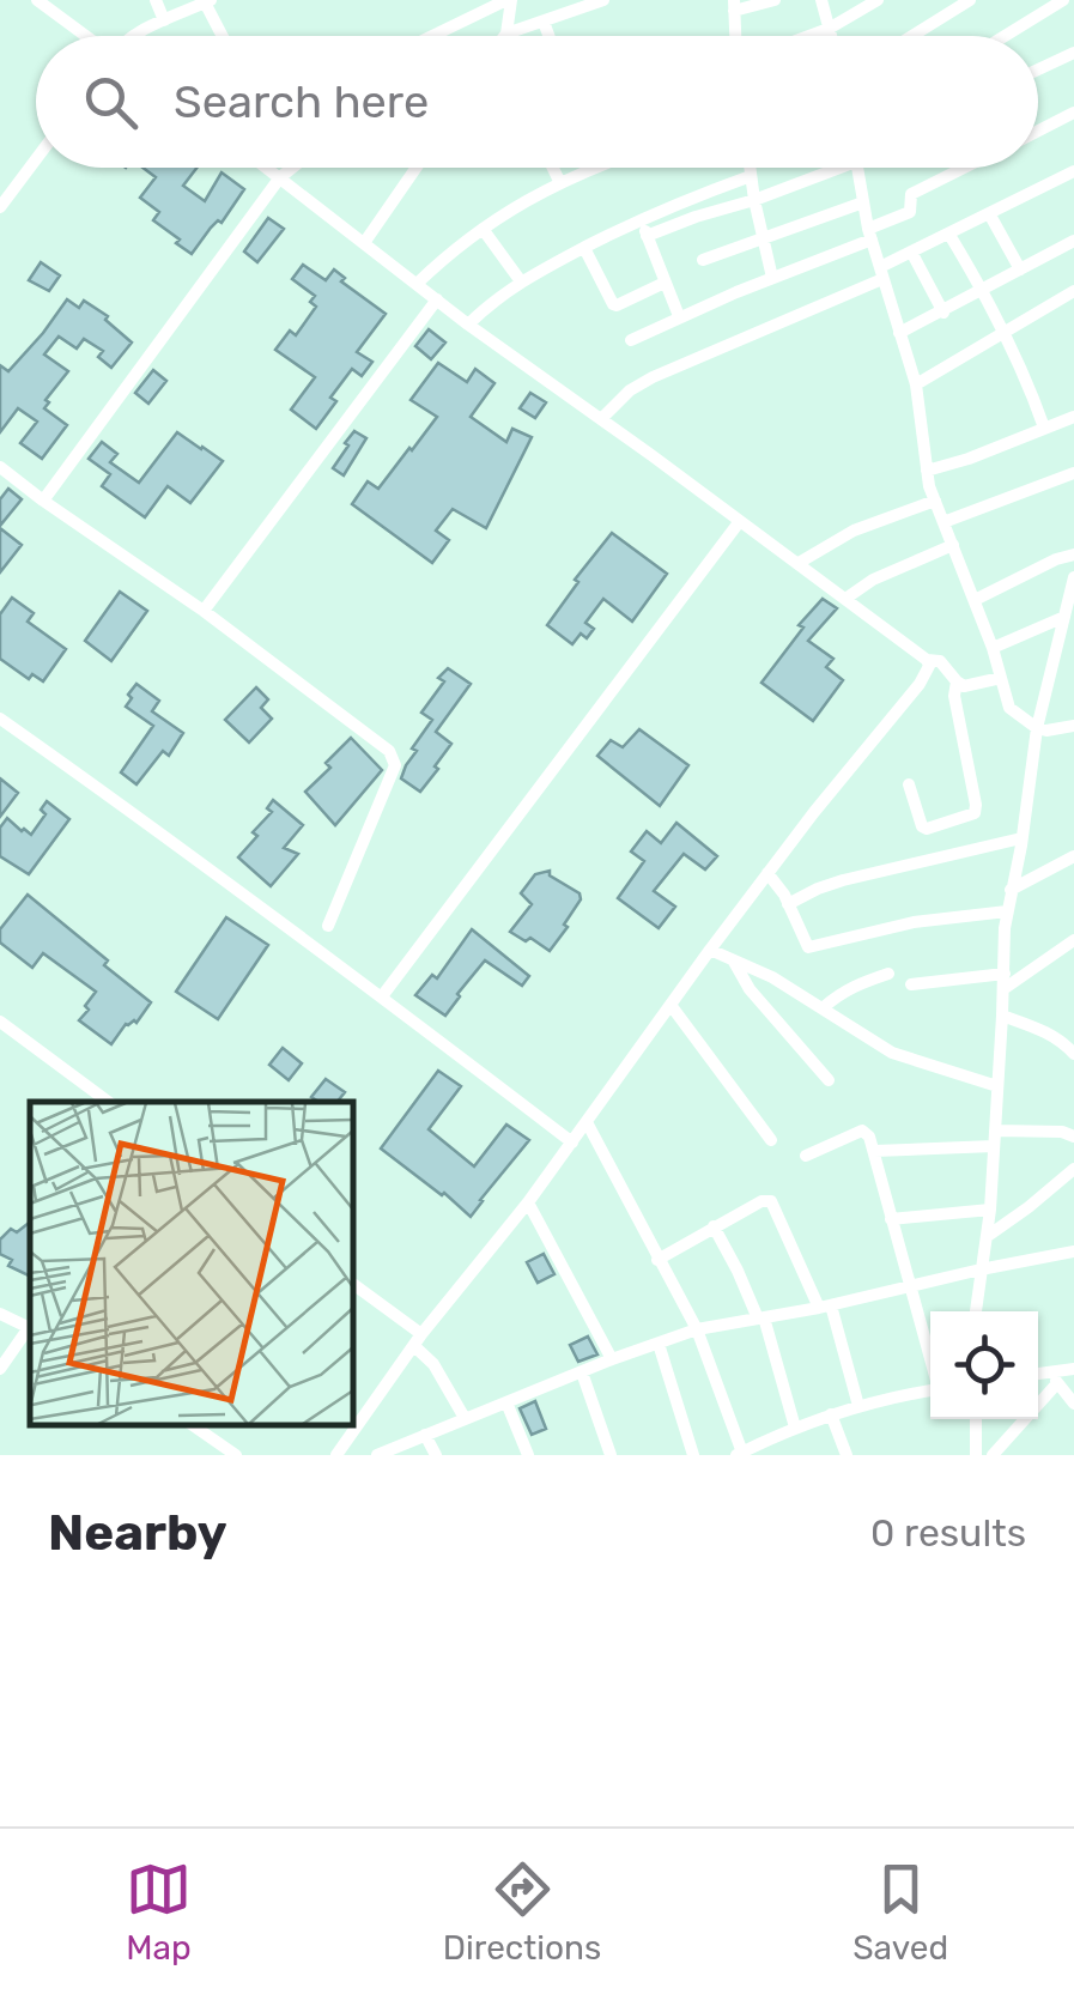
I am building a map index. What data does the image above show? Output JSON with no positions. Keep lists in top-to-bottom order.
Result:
{
  "page": {
    "search": "Search here",
    "heading": ["Nearby", "0 results"],
    "nav": ["Map", "Directions", "Saved"]
  }
}
